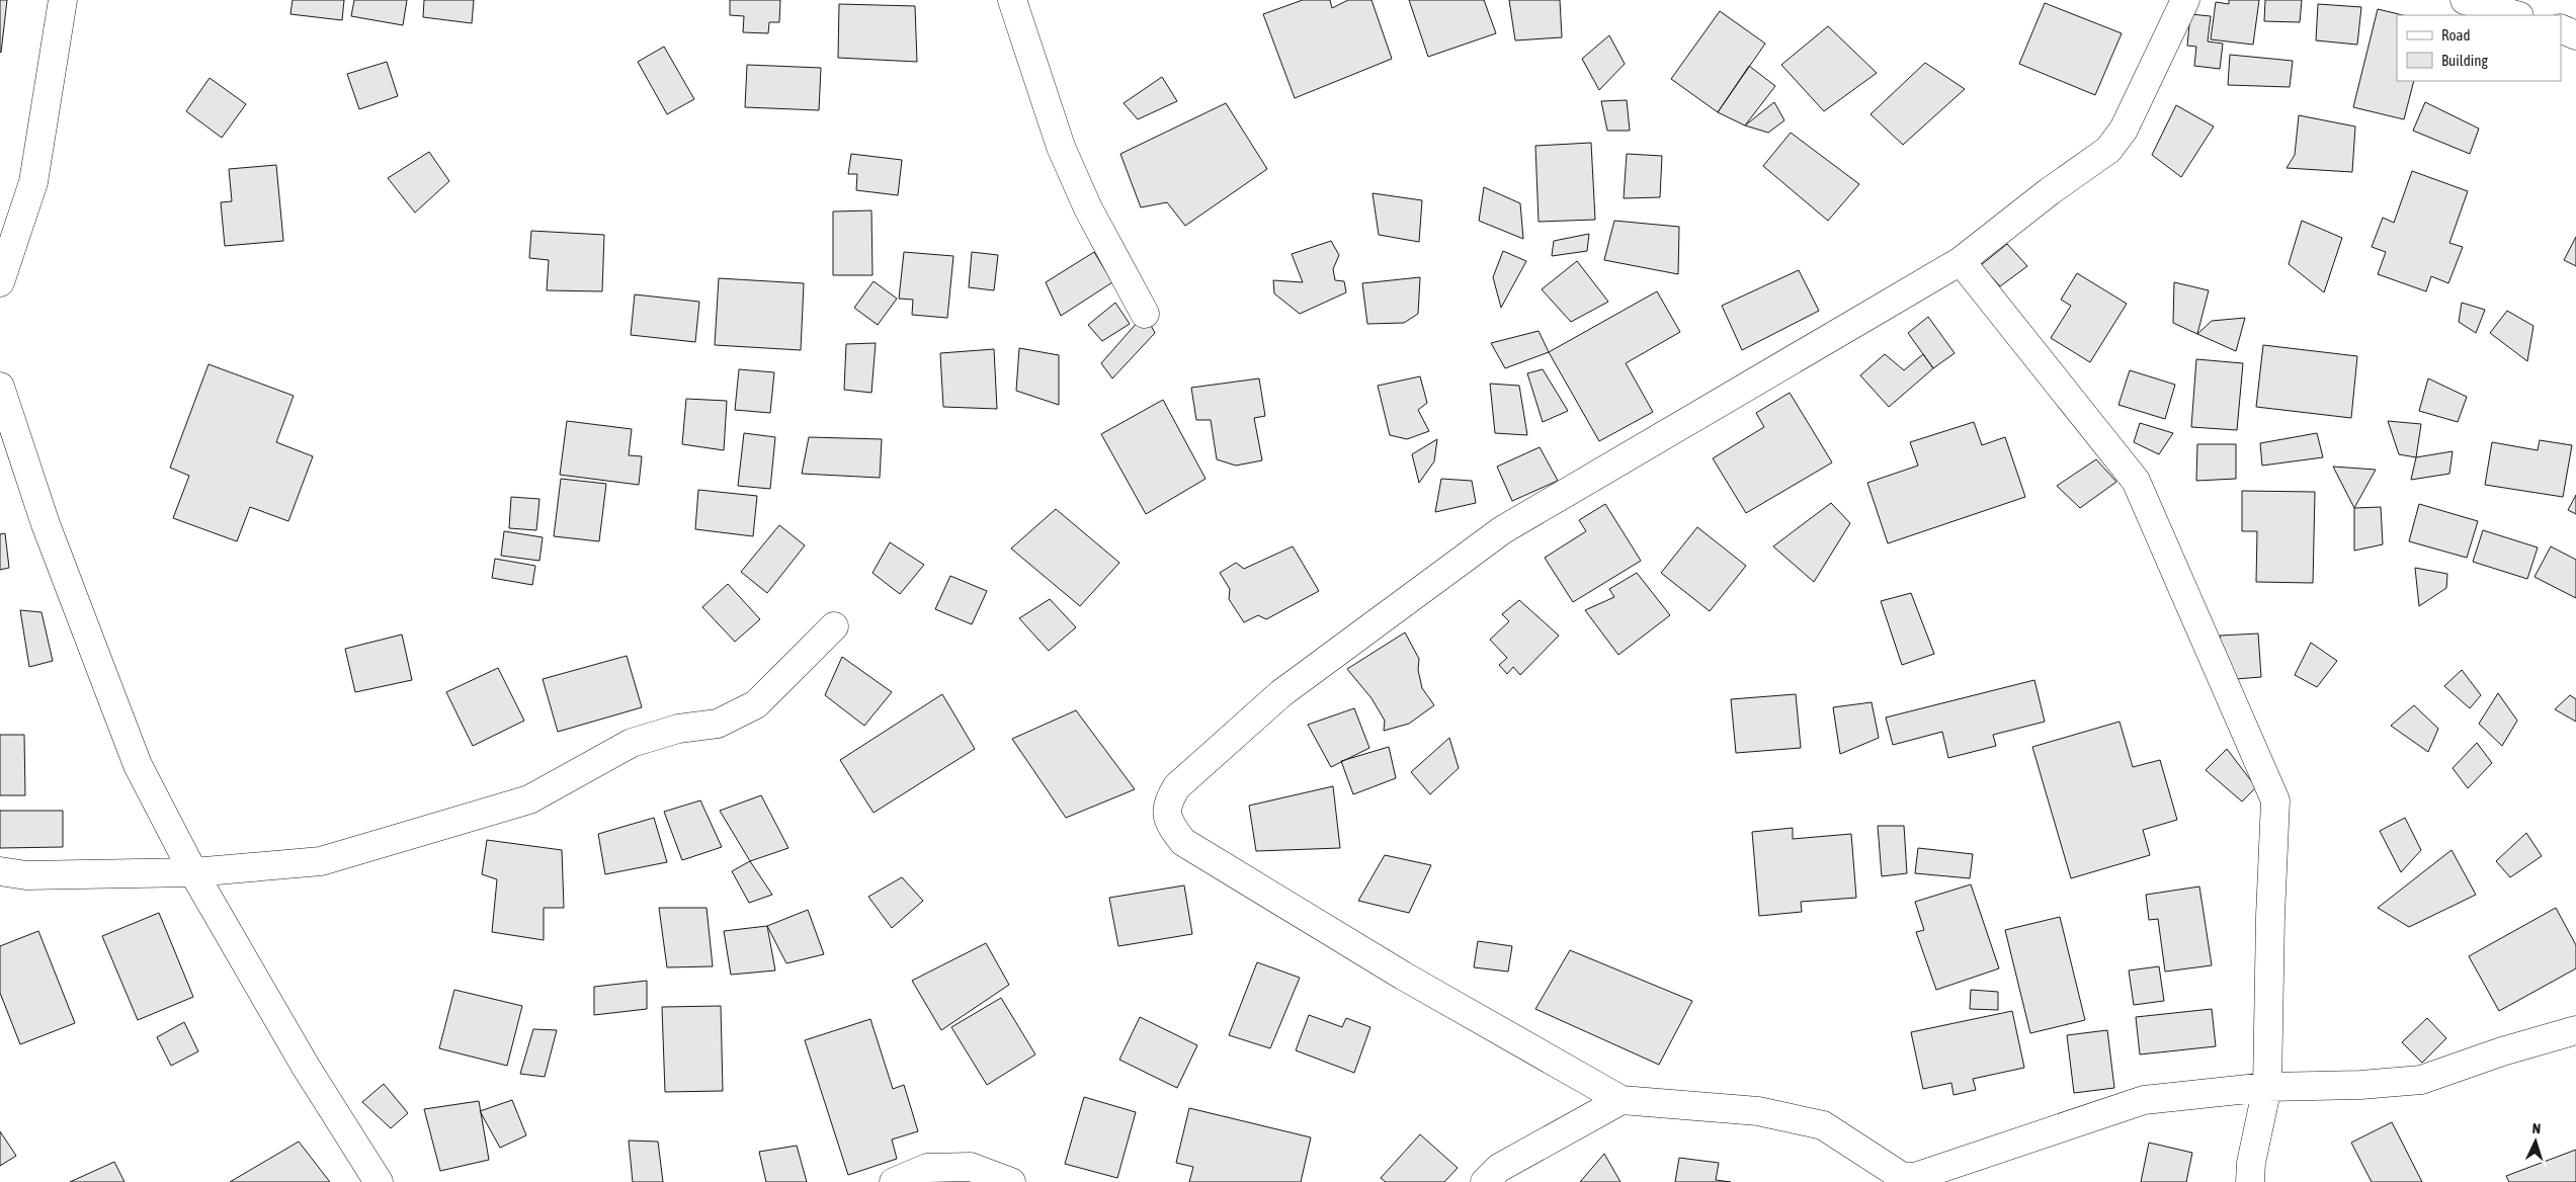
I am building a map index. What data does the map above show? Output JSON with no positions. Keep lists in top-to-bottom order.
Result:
{
  "legend": ["Road", "Building"],
  "north": "top"
}
